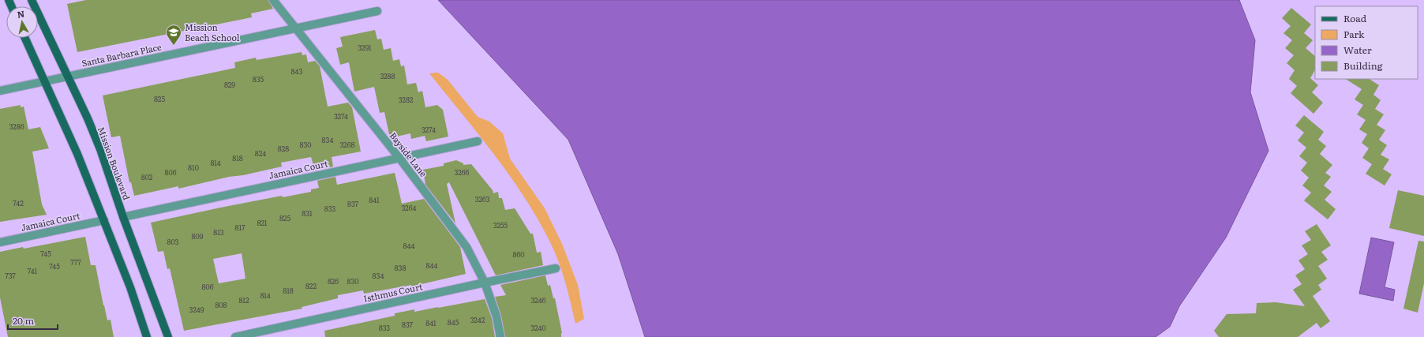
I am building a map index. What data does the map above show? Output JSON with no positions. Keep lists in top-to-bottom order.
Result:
{
  "streets": {
    "main road": ["Mission Boulevard"],
    "street": [
      "Santa Barbara Place",
      "Bayside Lane",
      "Jamaica Court",
      "Isthmus Court"
    ]
  },
  "crossings": [
    ["Santa Barbara Place", "Bayside Lane"],
    ["Santa Barbara Place", "Mission Boulevard"],
    ["Bayside Lane", "Jamaica Court"],
    ["Bayside Lane", "Isthmus Court"],
    ["Mission Boulevard", "Jamaica Court"]
  ],
  "places": {
    "school or university": ["Mission Beach School"]
  },
  "house_numbers": [
    "3291",
    "843",
    "3288",
    "835",
    "829",
    "825",
    "3282",
    "3274",
    "3286",
    "3274",
    "834",
    "830",
    "3268",
    "828",
    "824",
    "818",
    "814",
    "810",
    "806",
    "3266",
    "802",
    "3263",
    "841",
    "742",
    "837",
    "3264",
    "833",
    "831",
    "825",
    "821",
    "3255",
    "817",
    "813",
    "809",
    "803",
    "844",
    "745",
    "860",
    "777",
    "844",
    "745",
    "838",
    "741",
    "737",
    "834",
    "826",
    "830",
    "822",
    "806",
    "818",
    "814",
    "812",
    "3246",
    "808",
    "3249",
    "3242",
    "845",
    "841",
    "837",
    "833",
    "3240"
  ],
  "legend": [
    "Road",
    "Park",
    "Water",
    "Building"
  ],
  "scale_bar": "20 m",
  "north": "top"
}
